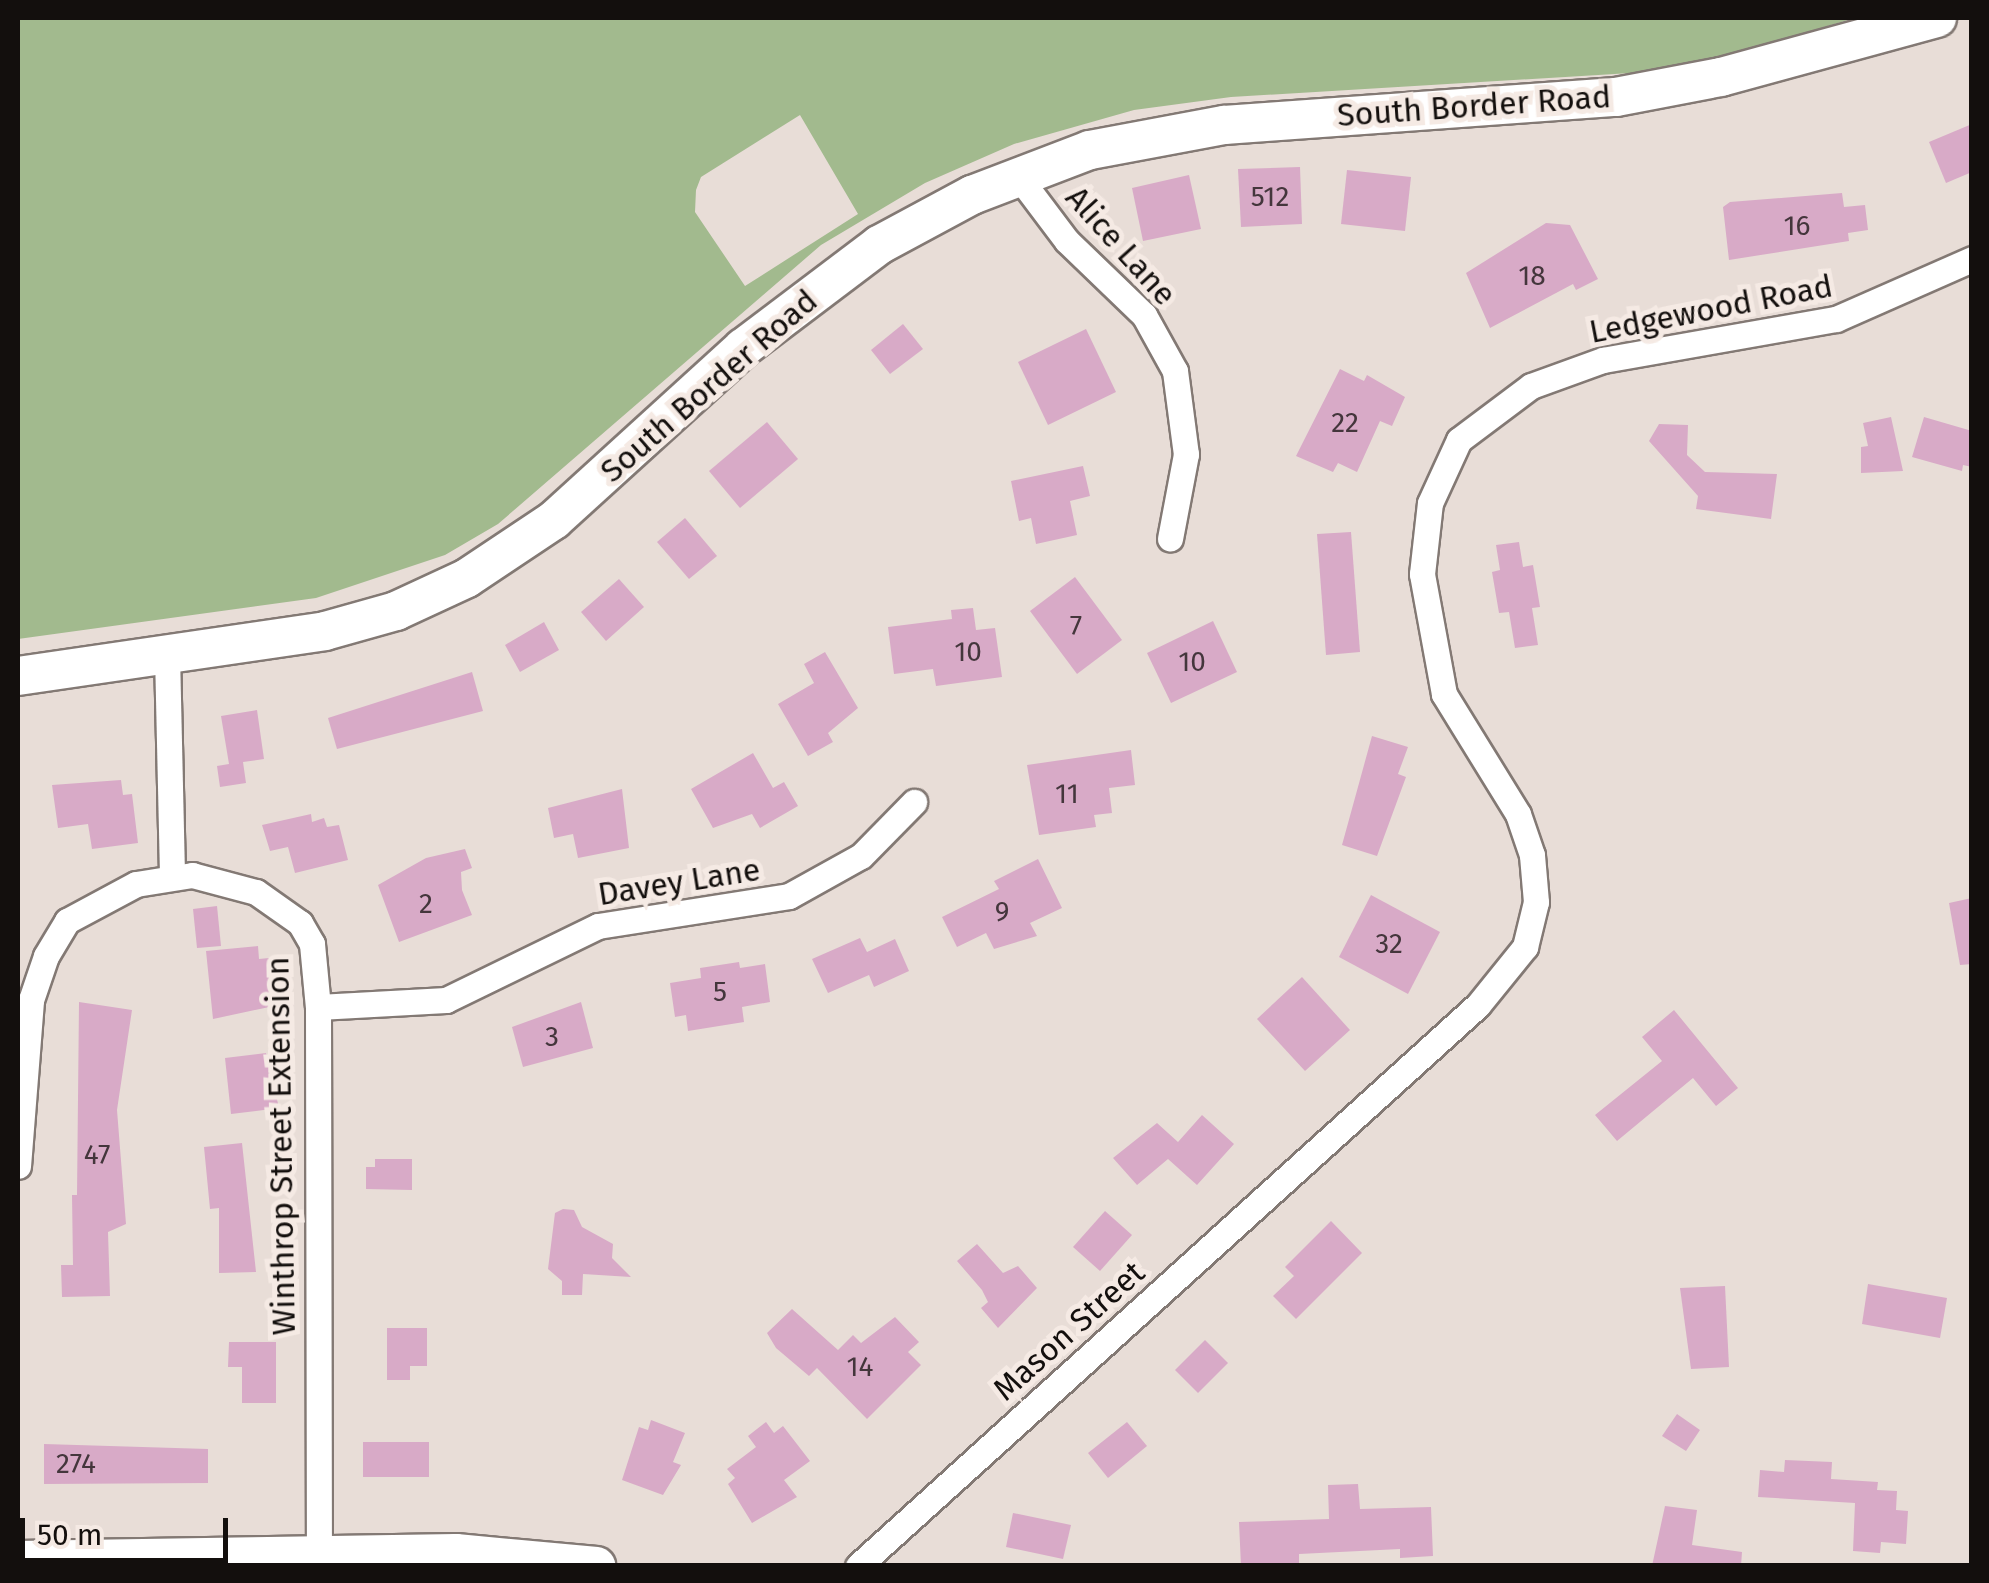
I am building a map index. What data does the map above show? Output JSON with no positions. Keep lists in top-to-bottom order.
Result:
{
  "streets": {
    "main road": ["South Border Road"],
    "street": [
      "Alice Lane",
      "Ledgewood Road",
      "Davey Lane",
      "Winthrop Street Extension",
      "Mason Street"
    ]
  },
  "crossings": [
    ["South Border Road", "Alice Lane"],
    ["Ledgewood Road", "Mason Street"],
    ["Davey Lane", "Winthrop Street Extension"]
  ],
  "house_numbers": [
    "512",
    "16",
    "18",
    "22",
    "7",
    "10",
    "10",
    "11",
    "2",
    "9",
    "32",
    "5",
    "3",
    "47",
    "14",
    "274"
  ],
  "scale_bar": "50 m"
}
